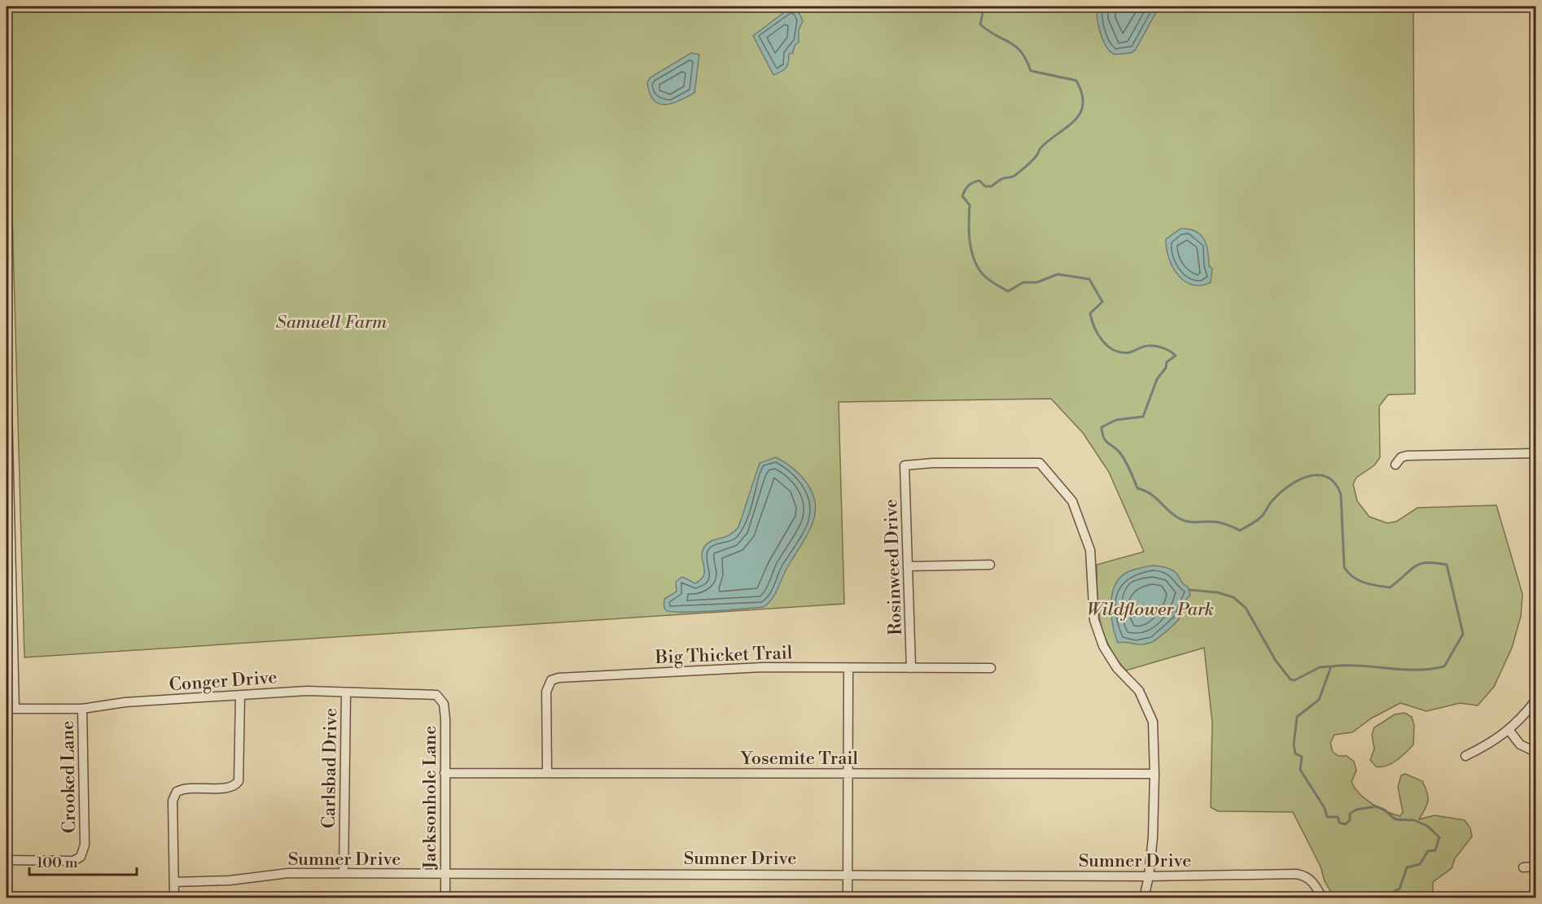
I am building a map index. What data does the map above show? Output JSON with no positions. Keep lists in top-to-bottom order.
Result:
{
  "streets": {
    "street": [
      "Rosinweed Drive",
      "Big Thicket Trail",
      "Conger Drive",
      "Yosemite Trail",
      "Carlsbad Drive",
      "Crooked Lane",
      "Jacksonhole Lane",
      "Sumner Drive"
    ]
  },
  "crossings": [
    ["Rosinweed Drive", "Big Thicket Trail"],
    ["Rosinweed Drive", "Yosemite Trail"],
    ["Big Thicket Trail", "Yosemite Trail"],
    ["Conger Drive", "Carlsbad Drive"],
    ["Conger Drive", "Crooked Lane"],
    ["Conger Drive", "Jacksonhole Lane"],
    ["Yosemite Trail", "Jacksonhole Lane"],
    ["Carlsbad Drive", "Sumner Drive"],
    ["Jacksonhole Lane", "Sumner Drive"]
  ],
  "parks": ["Samuell Farm", "Wildflower Park"],
  "scale_bar": "100 m"
}
